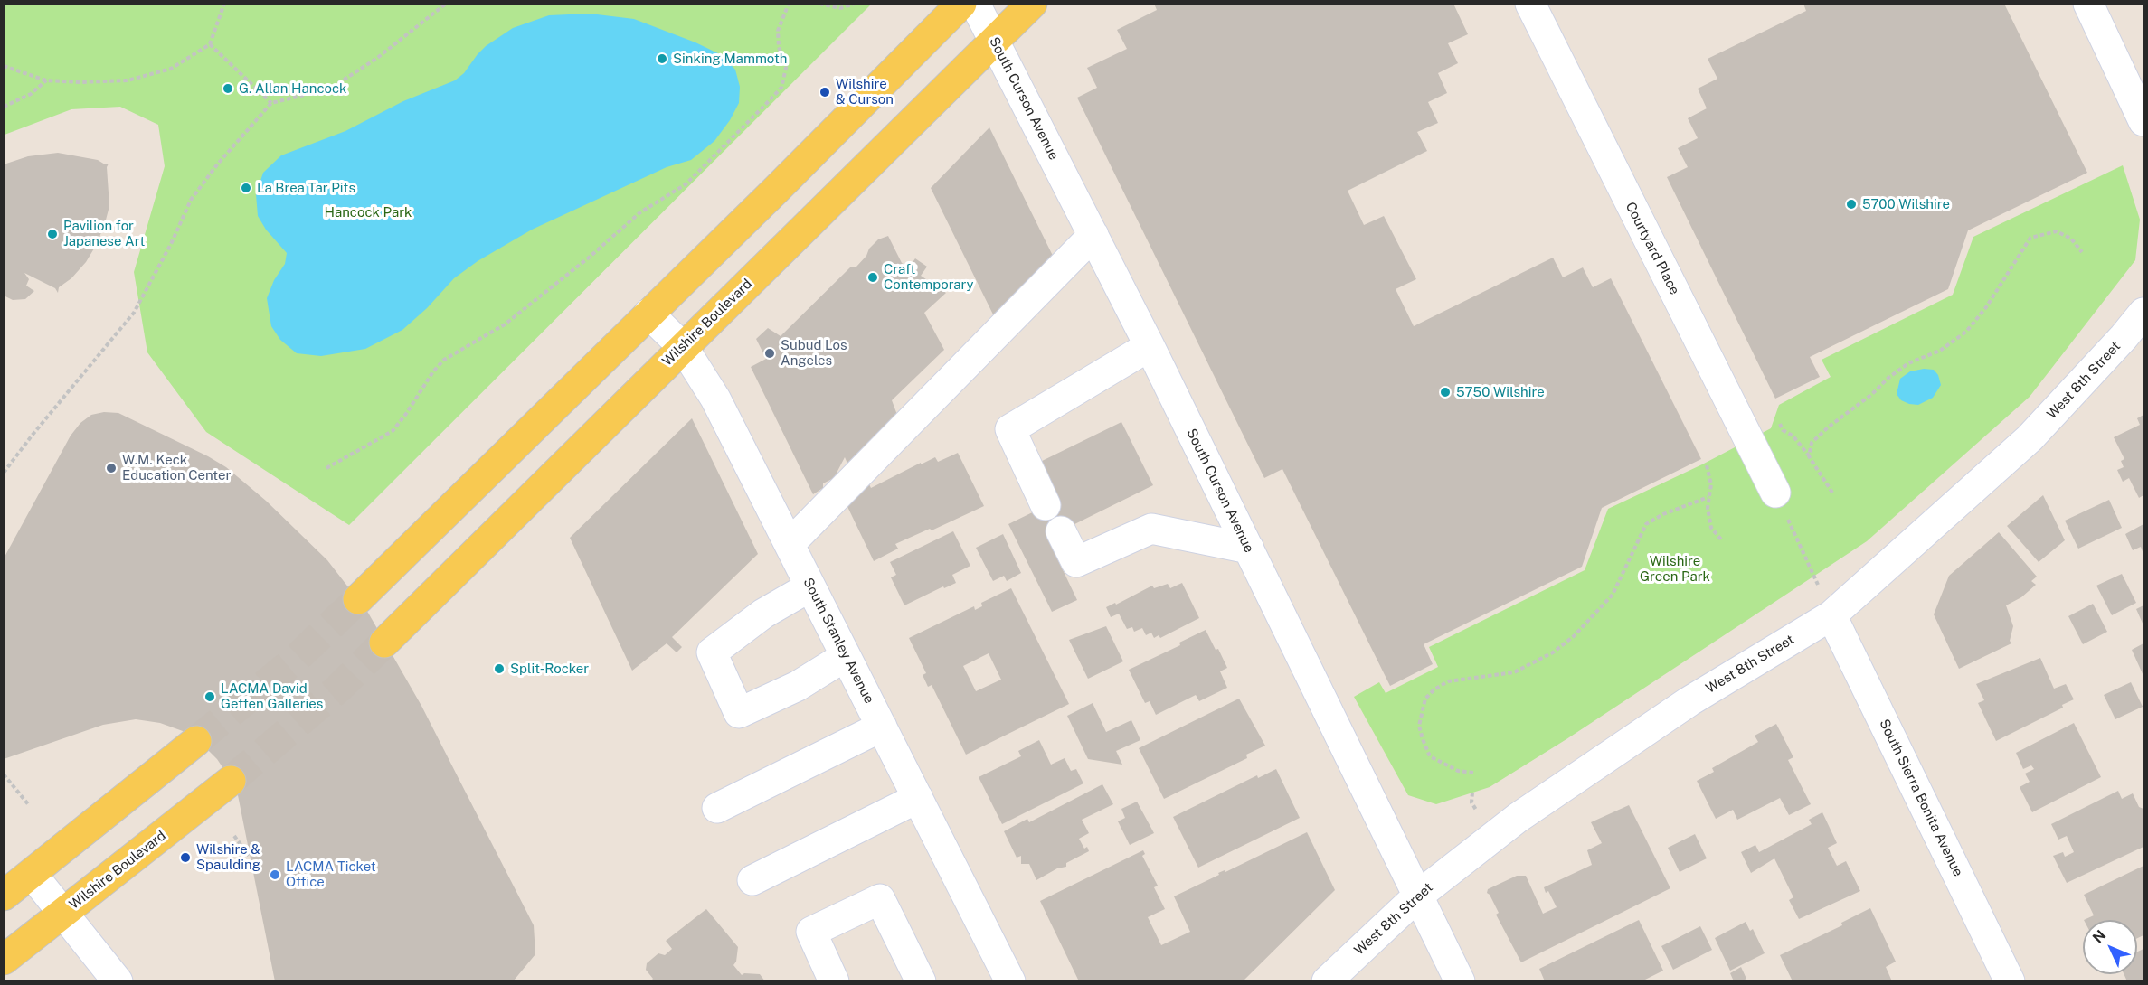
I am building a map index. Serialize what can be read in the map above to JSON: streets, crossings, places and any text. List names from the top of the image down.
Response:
{
  "streets": {
    "main road": ["Wilshire Boulevard"],
    "street": [
      "South Curson Avenue",
      "Courtyard Place",
      "West 8th Street",
      "South Stanley Avenue",
      "South Sierra Bonita Avenue"
    ]
  },
  "crossings": [
    ["South Curson Avenue", "Wilshire Boulevard"],
    ["South Curson Avenue", "West 8th Street"],
    ["Wilshire Boulevard", "South Stanley Avenue"],
    ["West 8th Street", "South Sierra Bonita Avenue"]
  ],
  "parks": ["Hancock Park", "Wilshire Green Park"],
  "places": [
    "Sinking Mammoth",
    "G. Allan Hancock",
    "Wilshire & Curson",
    "La Brea Tar Pits",
    "5700 Wilshire",
    "Pavilion for Japanese Art",
    "Craft Contemporary",
    "Subud Los Angeles",
    "5750 Wilshire",
    "W.M. Keck Education Center",
    "Split-Rocker",
    "LACMA David Geffen Galleries",
    "Wilshire & Spaulding",
    "LACMA Ticket Office"
  ],
  "north": "top left"
}
